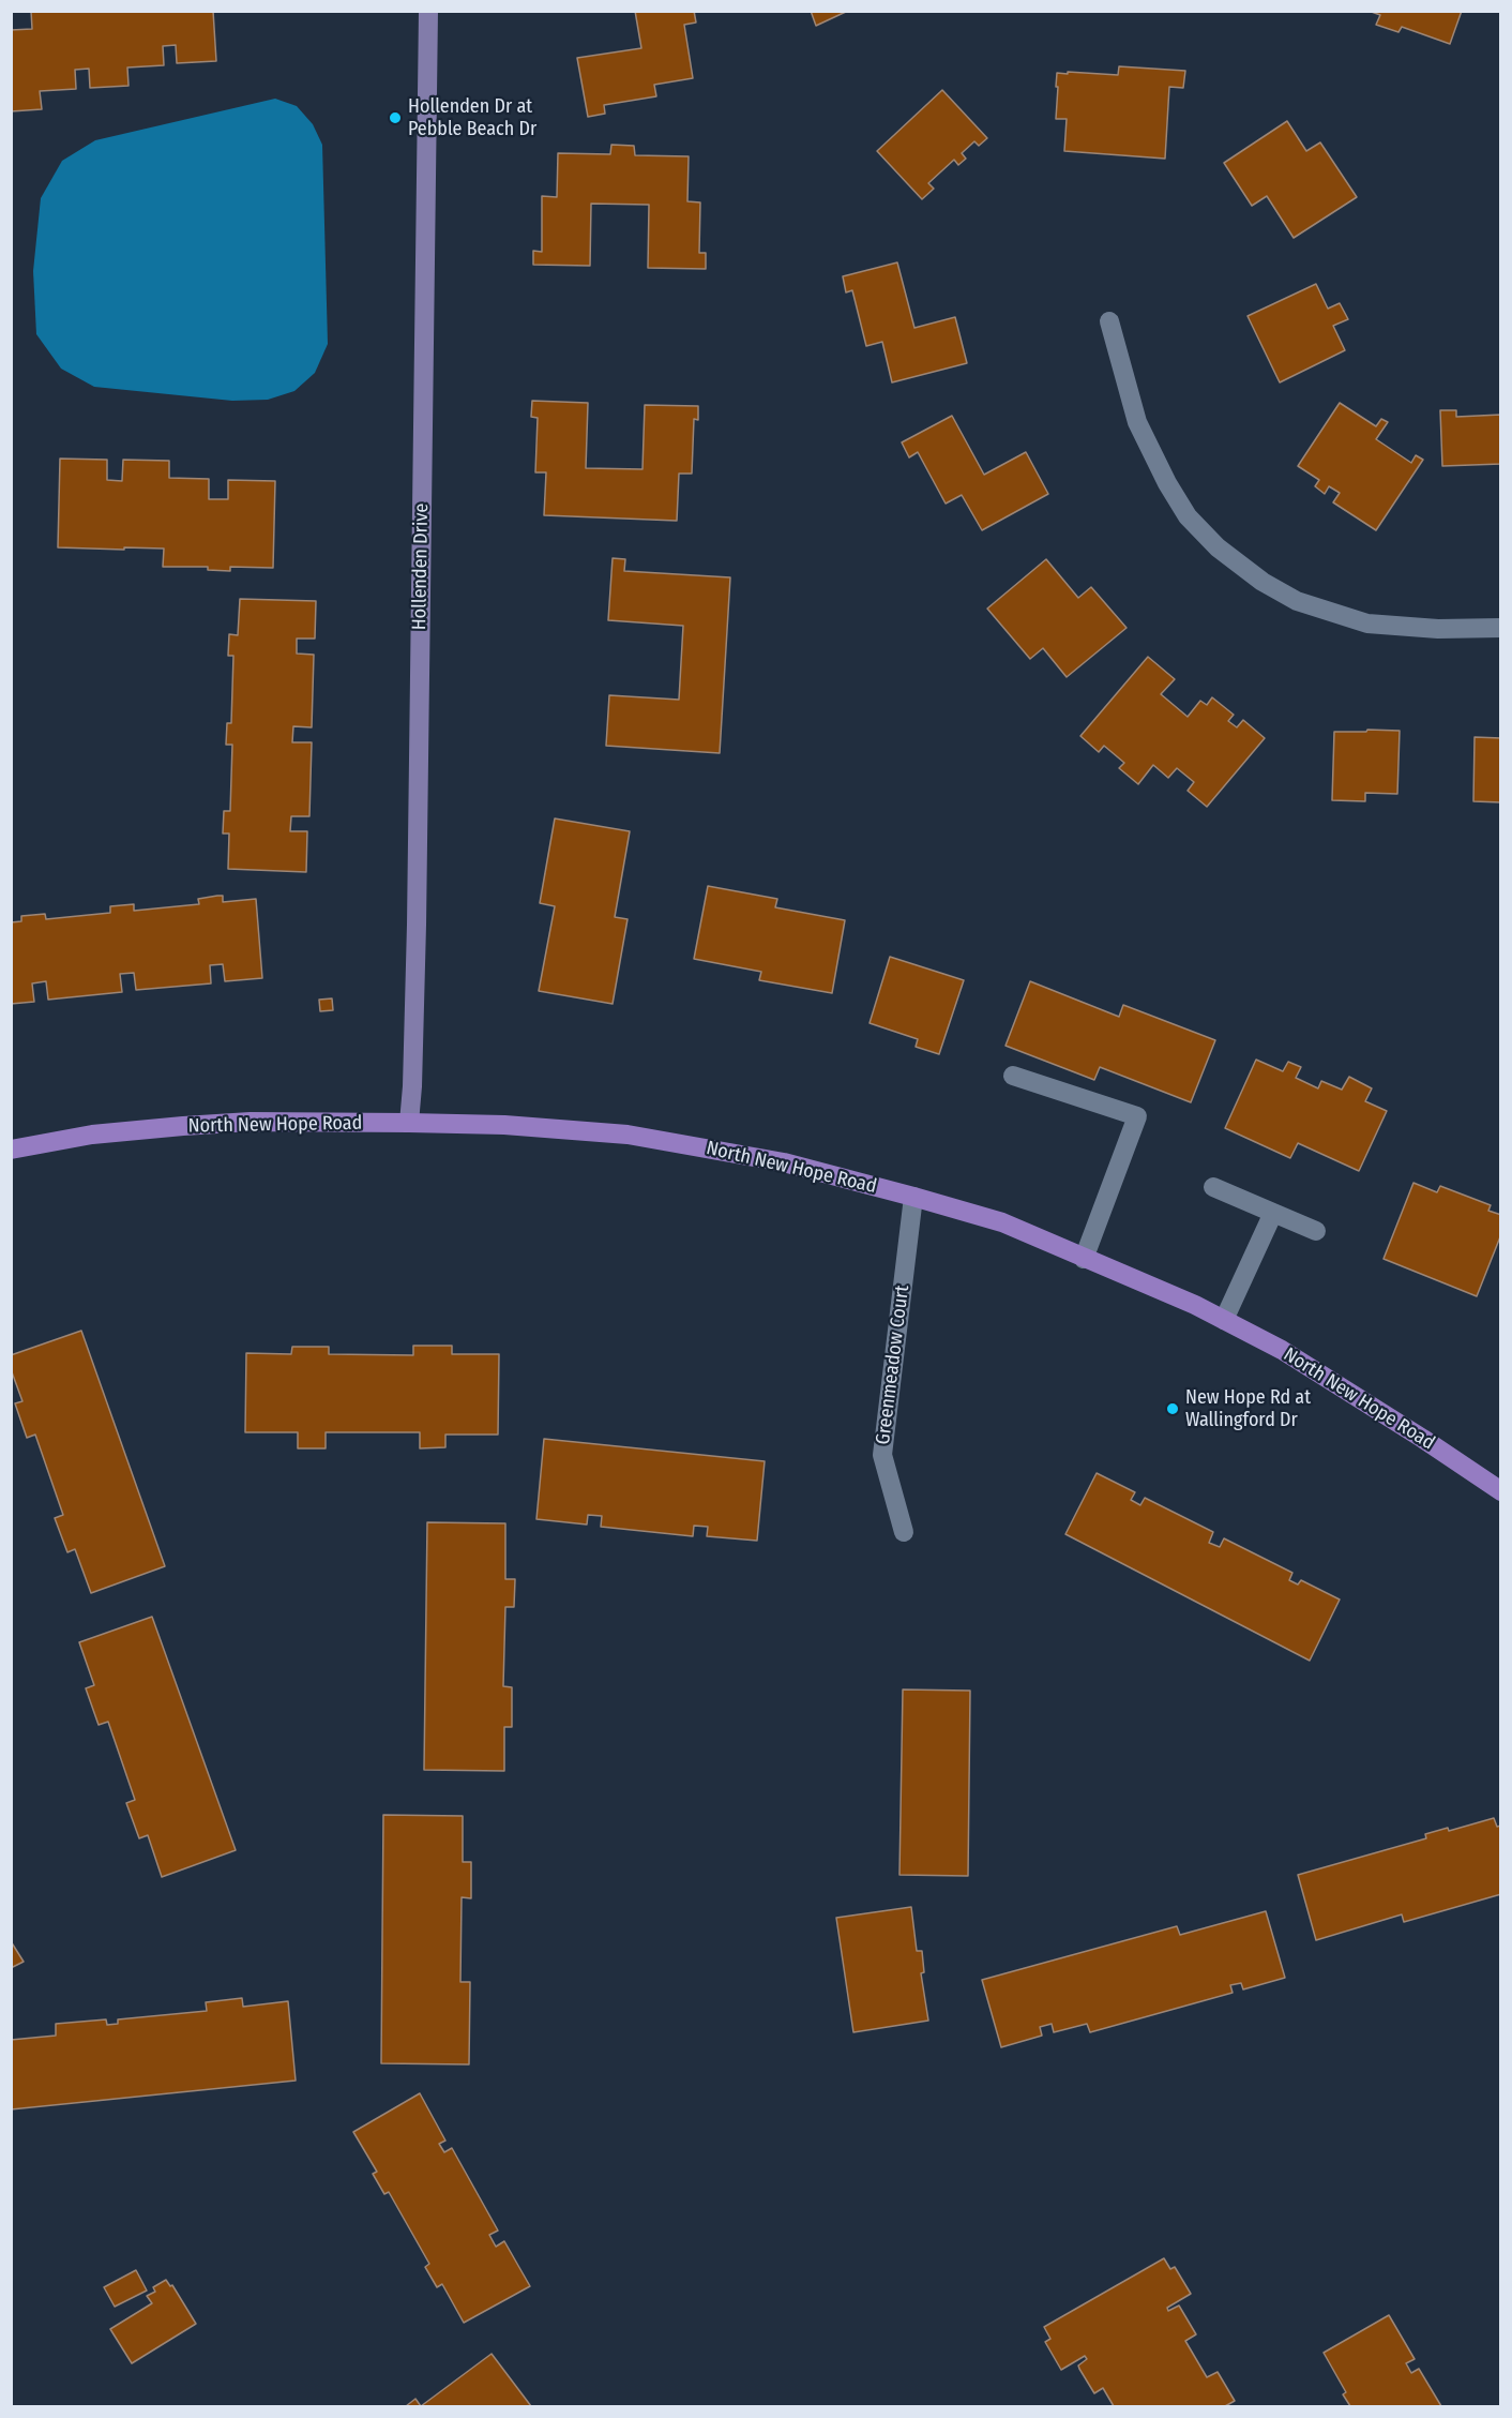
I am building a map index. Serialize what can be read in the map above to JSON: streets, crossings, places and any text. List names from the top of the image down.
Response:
{
  "streets": {
    "main road": ["North New Hope Road"],
    "street": ["Hollenden Drive", "Greenmeadow Court"]
  },
  "crossings": [
    ["Hollenden Drive", "North New Hope Road"],
    ["North New Hope Road", "Greenmeadow Court"]
  ],
  "places": ["Hollenden Dr at Pebble Beach Dr", "New Hope Rd at Wallingford Dr"]
}
